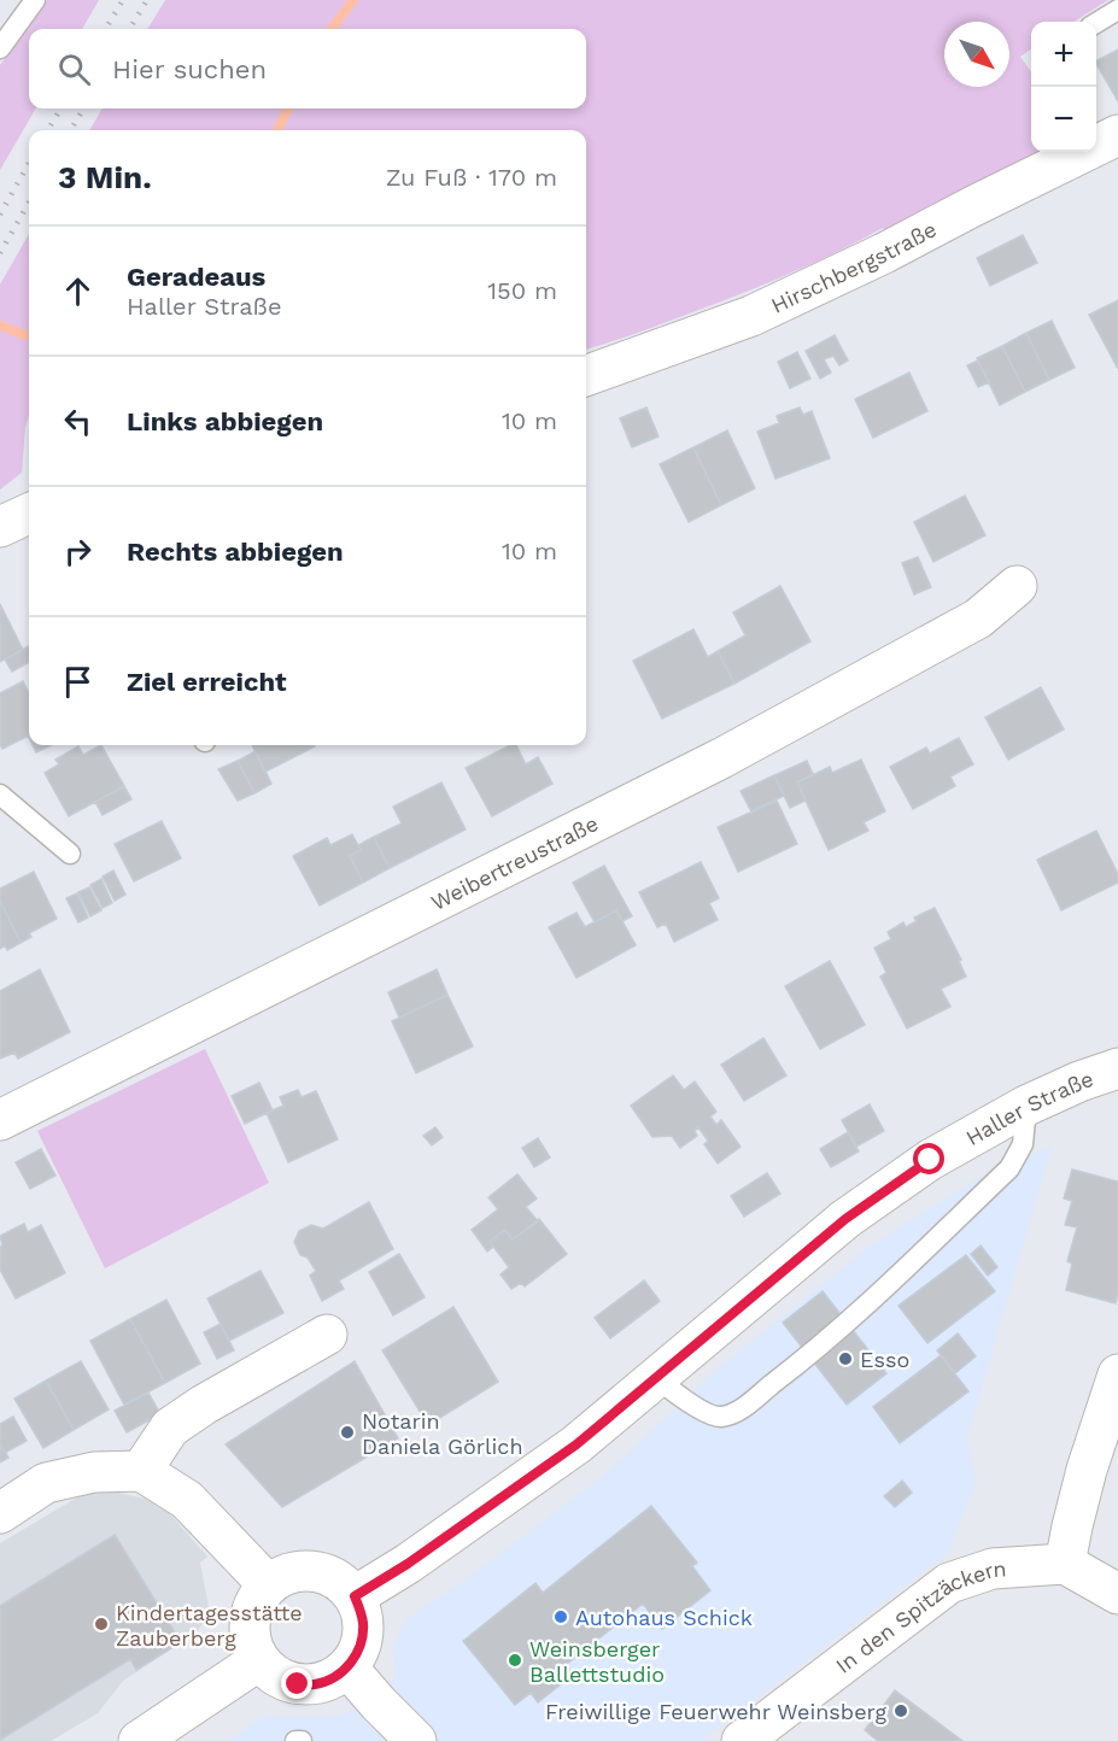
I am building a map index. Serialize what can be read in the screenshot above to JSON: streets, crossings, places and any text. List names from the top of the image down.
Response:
{
  "streets": {
    "street": [
      "Hirschbergstraße",
      "Weibertreustraße",
      "Haller Straße",
      "In den Spitzäckern"
    ]
  },
  "places": [
    "Esso",
    "Notarin Daniela Görlich",
    "Autohaus Schick",
    "Kindertagesstätte Zauberberg",
    "Weinsberger Ballettstudio",
    "Freiwillige Feuerwehr Weinsberg"
  ],
  "north": "bottom right",
  "page": {
    "map_buttons": ["+", "−"],
    "search": "Hier suchen",
    "heading": ["3 Min.", "Zu Fuß · 170 m"],
    "list": [
      ["Geradeaus", "Haller Straße", "150 m"],
      ["Links abbiegen", "10 m"],
      ["Rechts abbiegen", "10 m"],
      "Ziel erreicht"
    ]
  }
}
